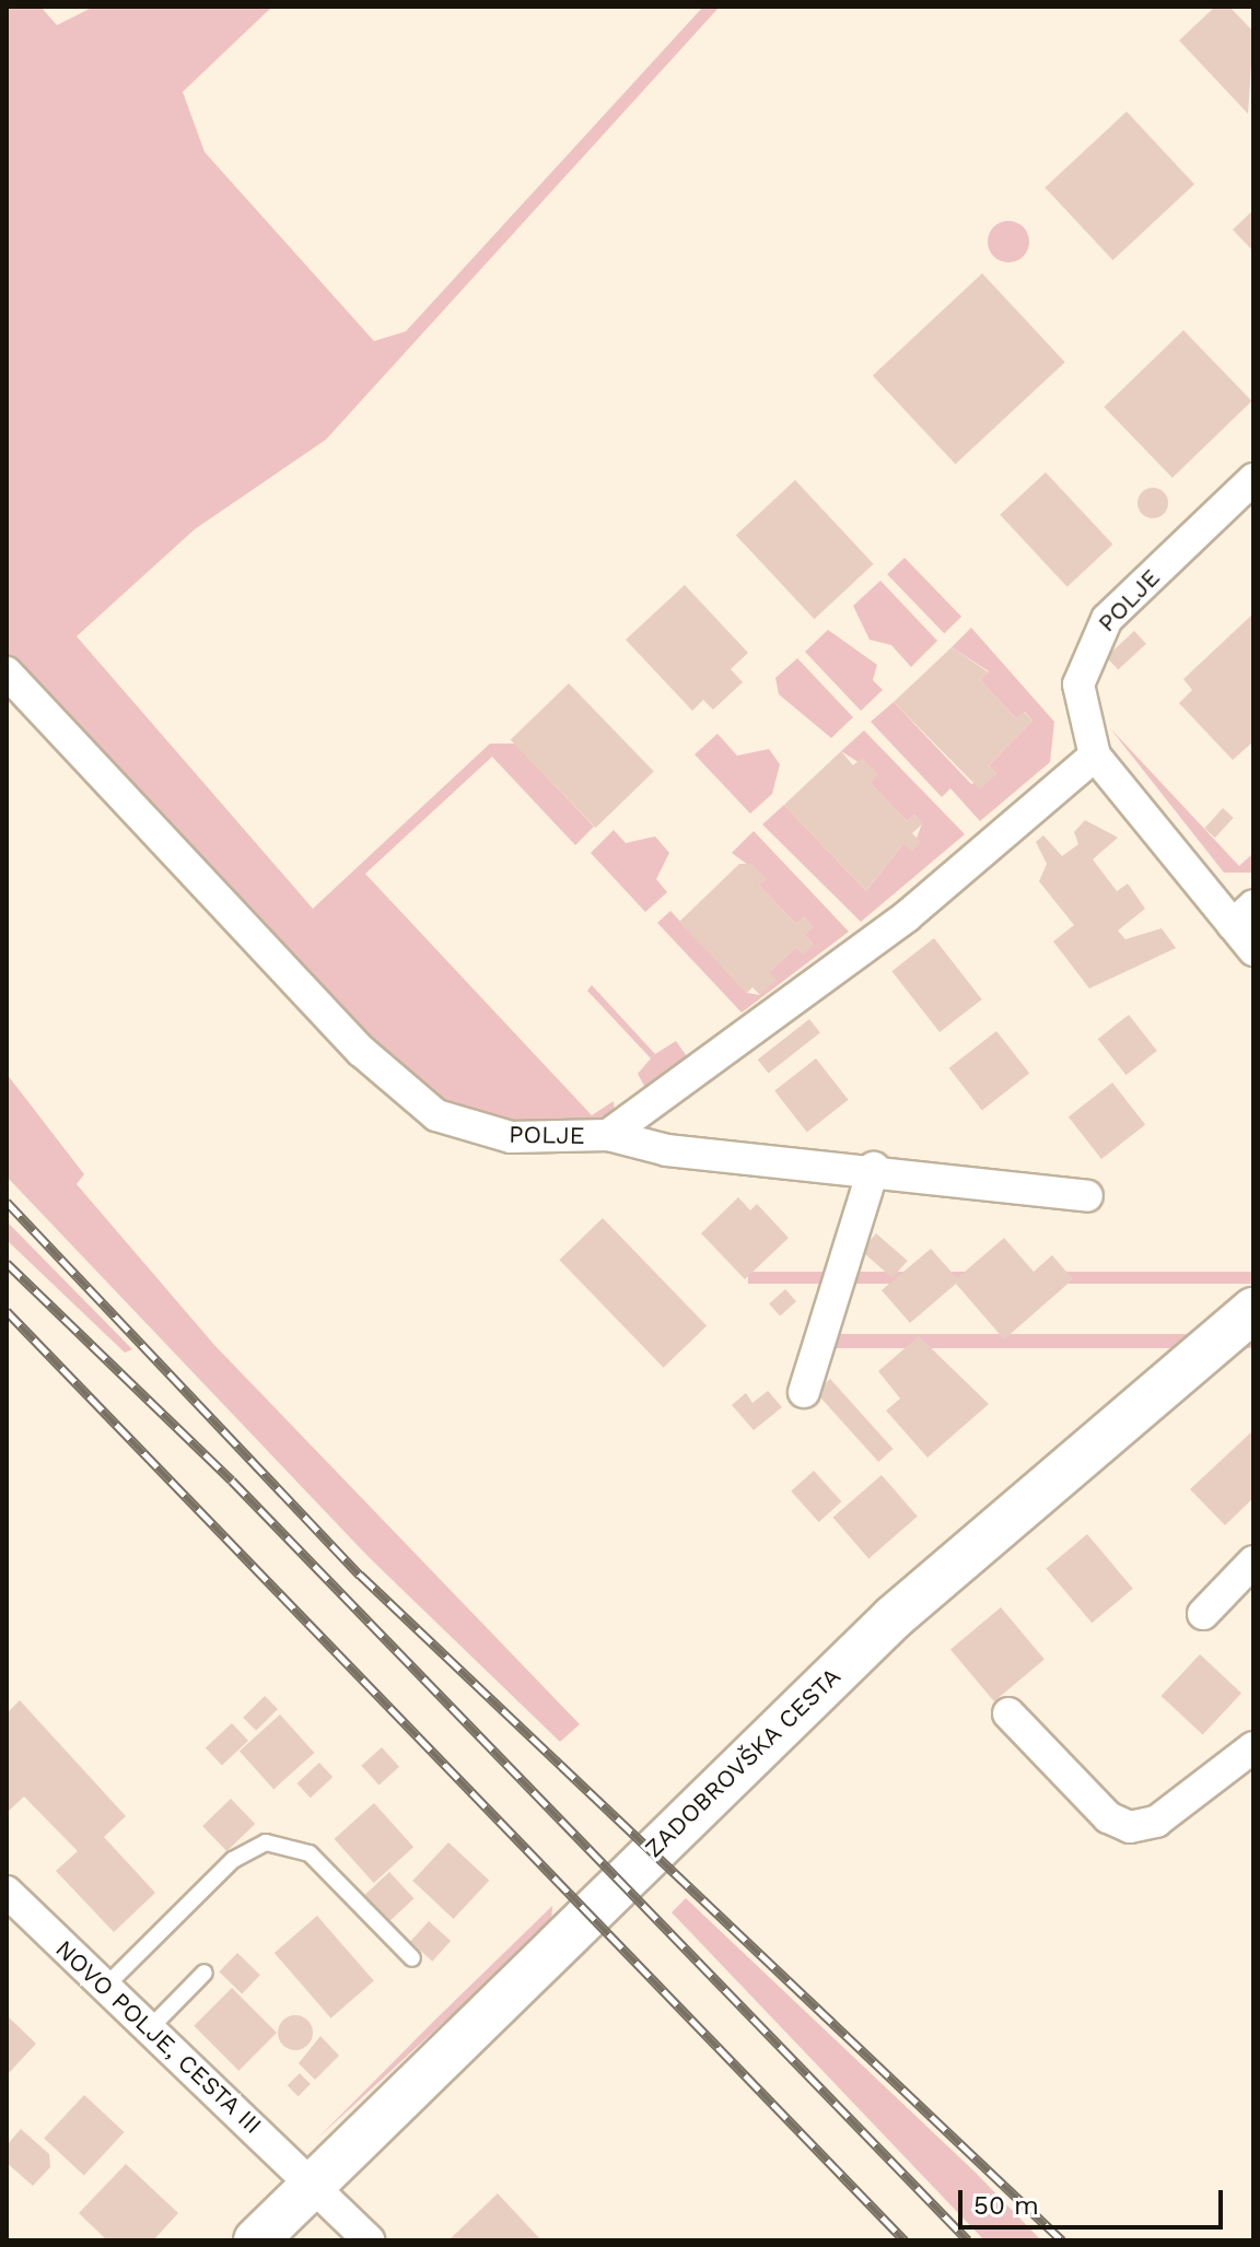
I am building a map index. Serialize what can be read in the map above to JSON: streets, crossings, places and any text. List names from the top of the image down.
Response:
{
  "streets": {
    "main road": ["ZADOBROVŠKA CESTA"],
    "street": ["POLJE", "NOVO POLJE, CESTA III"]
  },
  "crossings": [
    ["ZADOBROVŠKA CESTA", "NOVO POLJE, CESTA III"]
  ],
  "scale_bar": "50 m"
}
